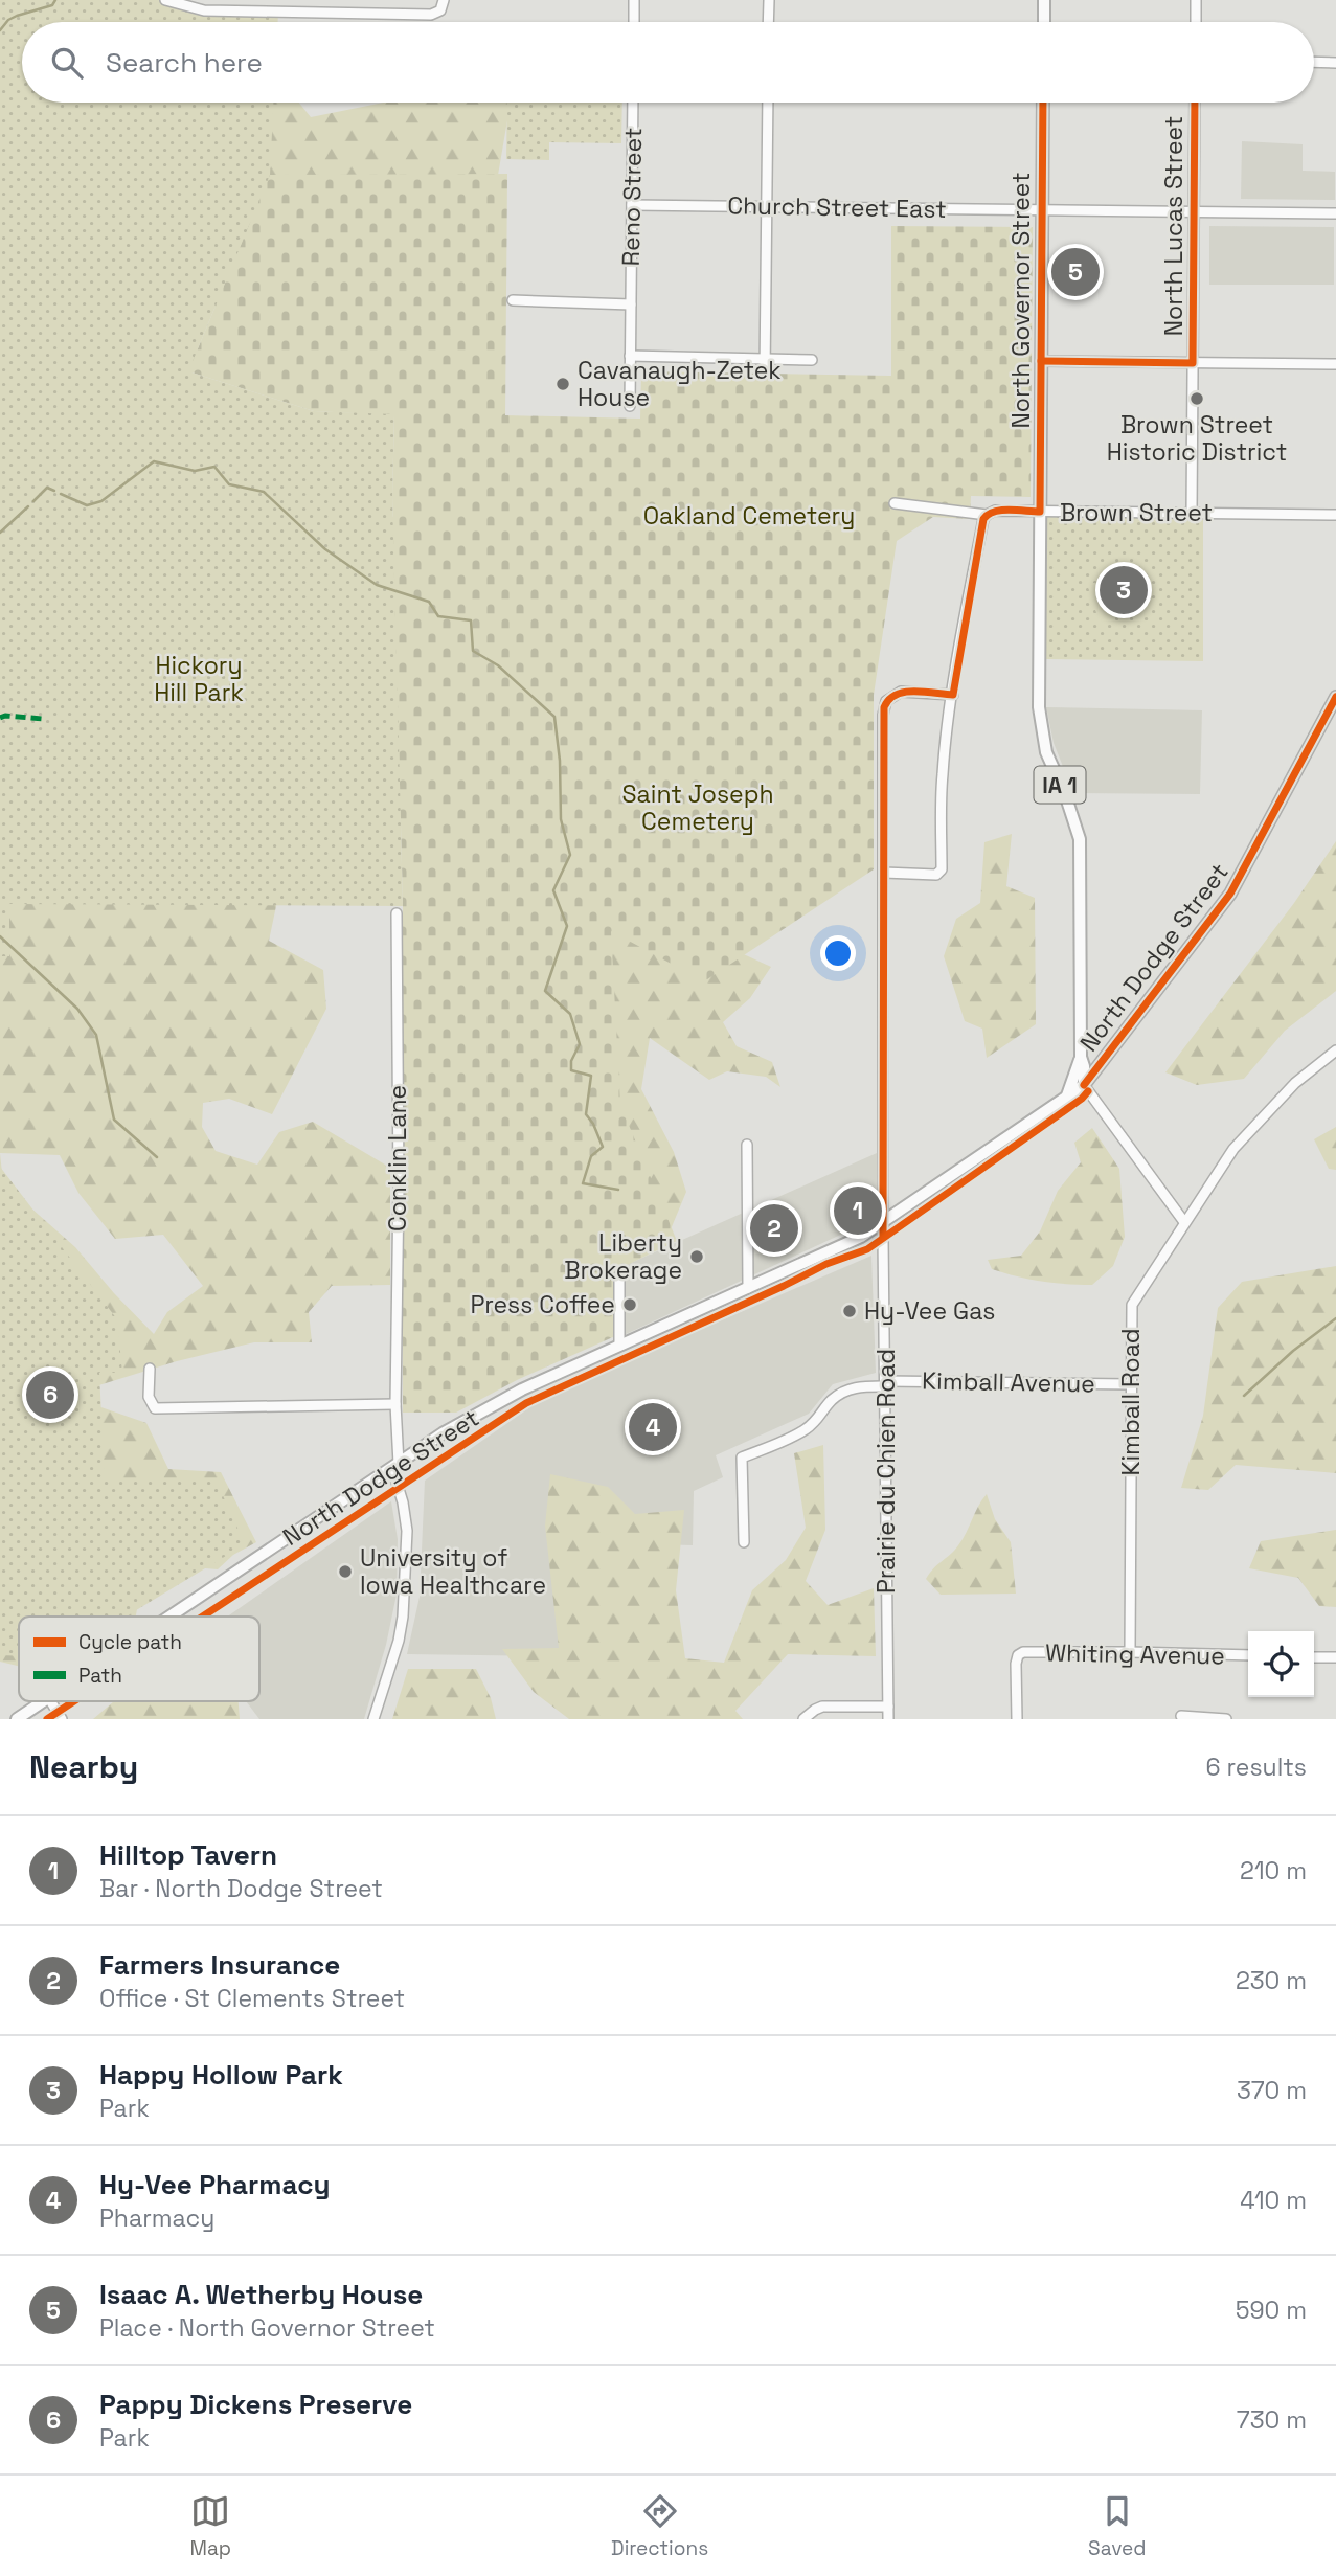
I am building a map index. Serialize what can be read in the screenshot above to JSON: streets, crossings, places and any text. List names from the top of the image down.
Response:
{
  "streets": {
    "main road": ["North Governor Street", "IA 1", "North Dodge Street"],
    "street": [
      "Reno Street",
      "Church Street East",
      "North Lucas Street",
      "Brown Street",
      "Conklin Lane",
      "Kimball Avenue",
      "Kimball Road",
      "Prairie du Chien Road",
      "Whiting Avenue"
    ]
  },
  "crossings": [
    ["Reno Street", "Church Street East"],
    ["Church Street East", "North Lucas Street"],
    ["Church Street East", "North Governor Street"],
    ["North Lucas Street", "Brown Street"],
    ["North Governor Street", "Brown Street"],
    ["North Governor Street", "North Dodge Street"],
    ["North Governor Street", "Kimball Road"],
    ["North Dodge Street", "Conklin Lane"],
    ["North Dodge Street", "Prairie du Chien Road"],
    ["Kimball Avenue", "Kimball Road"],
    ["Kimball Avenue", "Prairie du Chien Road"],
    ["Kimball Road", "Whiting Avenue"]
  ],
  "parks": ["Oakland Cemetery", "Hickory Hill Park", "Saint Joseph Cemetery"],
  "places": [
    "Cavanaugh-Zetek House",
    "Brown Street Historic District",
    "Liberty Brokerage",
    "Press Coffee",
    "Hy-Vee Gas",
    "University of Iowa Healthcare"
  ],
  "legend": ["Cycle path", "Path"],
  "page": {
    "search": "Search here",
    "pins": [
      "5",
      "3",
      "1",
      "2",
      "6",
      "4"
    ],
    "heading": ["Nearby", "6 results"],
    "list": [
      {
        "mark": "1",
        "name": "Hilltop Tavern",
        "note": "Bar · North Dodge Street",
        "value": "210 m"
      },
      {
        "mark": "2",
        "name": "Farmers Insurance",
        "note": "Office · St Clements Street",
        "value": "230 m"
      },
      {
        "mark": "3",
        "name": "Happy Hollow Park",
        "note": "Park",
        "value": "370 m"
      },
      {
        "mark": "4",
        "name": "Hy-Vee Pharmacy",
        "note": "Pharmacy",
        "value": "410 m"
      },
      {
        "mark": "5",
        "name": "Isaac A. Wetherby House",
        "note": "Place · North Governor Street",
        "value": "590 m"
      },
      {
        "mark": "6",
        "name": "Pappy Dickens Preserve",
        "note": "Park",
        "value": "730 m"
      }
    ],
    "nav": ["Map", "Directions", "Saved"]
  }
}
